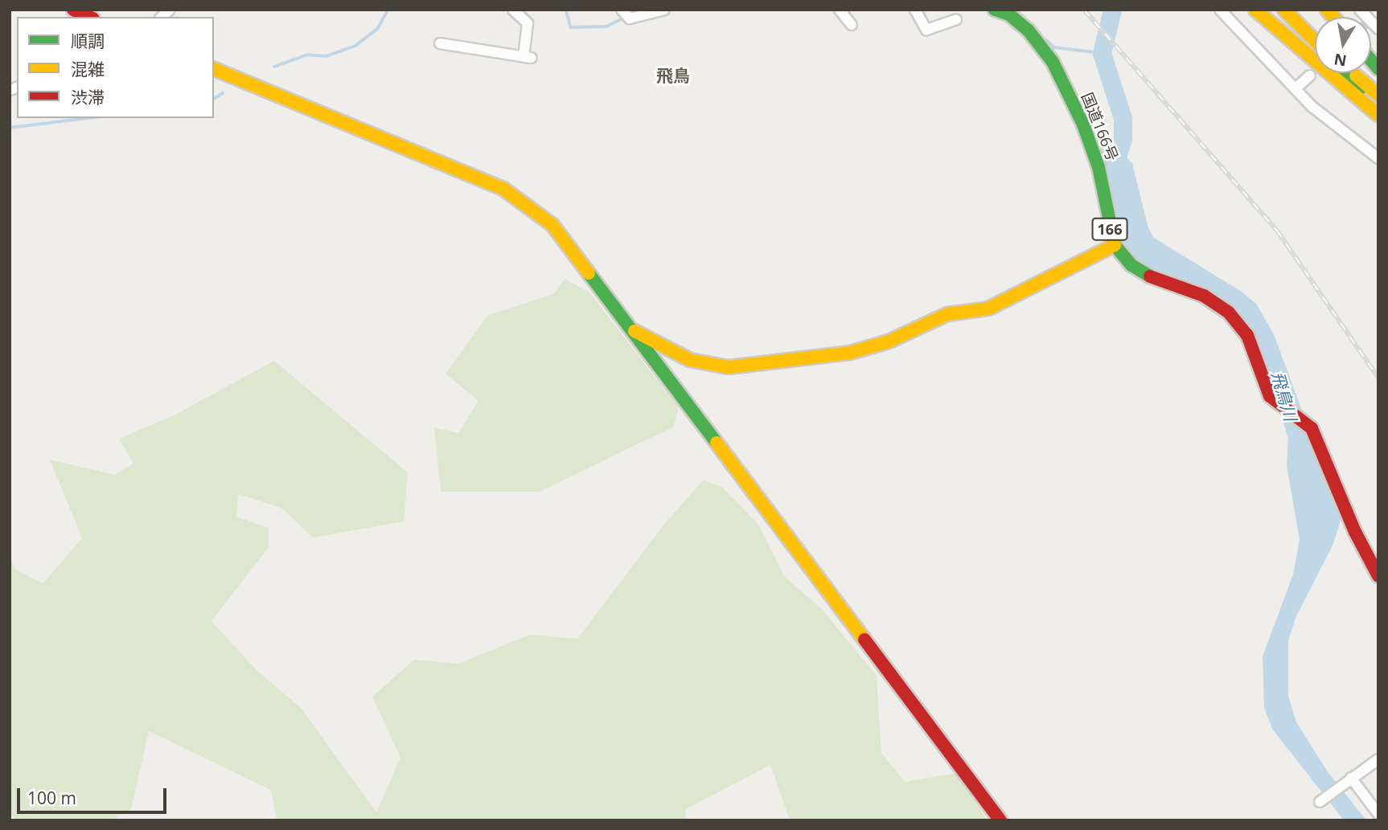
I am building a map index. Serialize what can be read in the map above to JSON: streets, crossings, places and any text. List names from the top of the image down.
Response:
{
  "streets": {
    "main road": ["国道166号", "166"]
  },
  "districts": ["飛鳥"],
  "water": ["飛鳥川"],
  "legend": ["順調", "混雑", "渋滞"],
  "scale_bar": "100 m",
  "north": "bottom"
}
